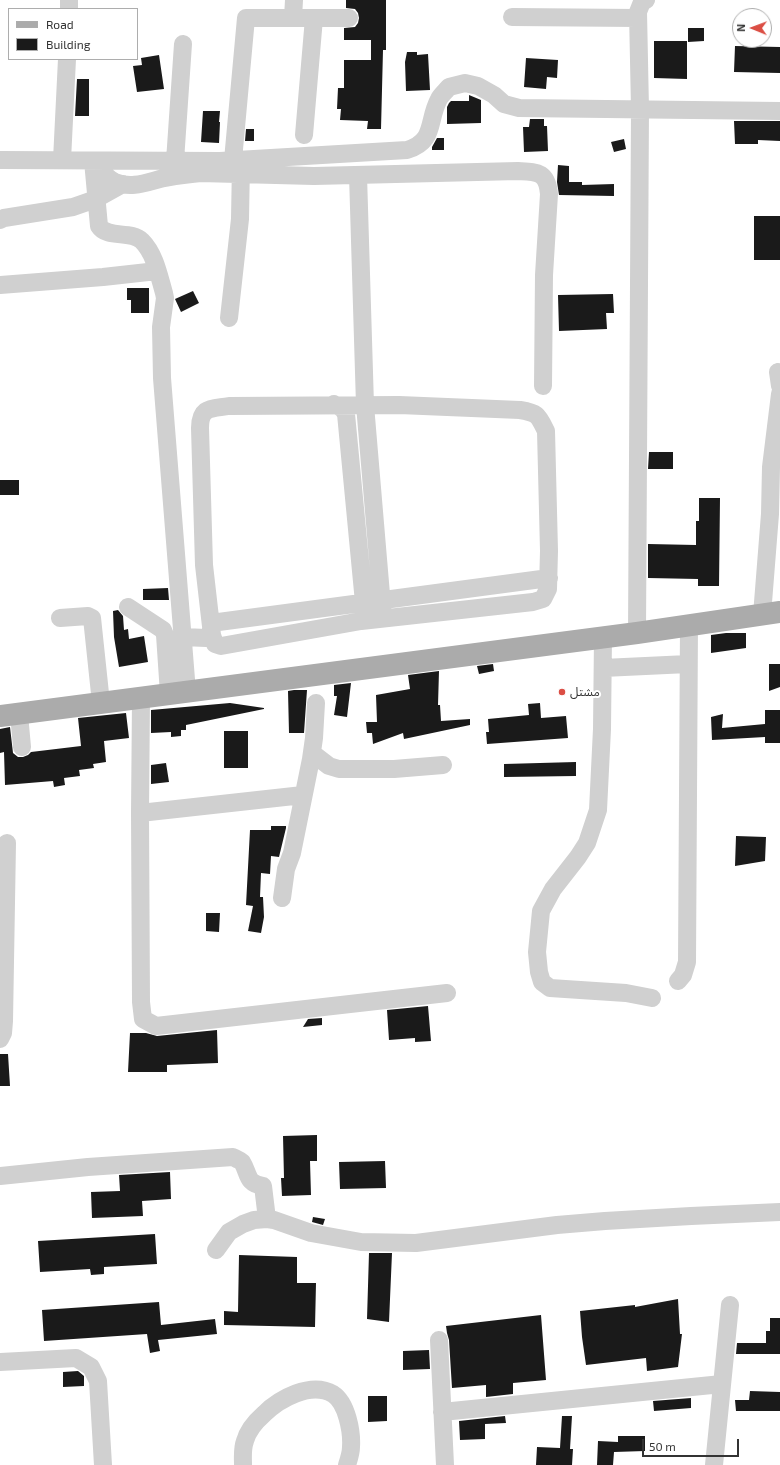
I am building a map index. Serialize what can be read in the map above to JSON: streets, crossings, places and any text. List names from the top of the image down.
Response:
{
  "places": ["مشتل"],
  "legend": ["Road", "Building"],
  "scale_bar": "50 m",
  "north": "left"
}
